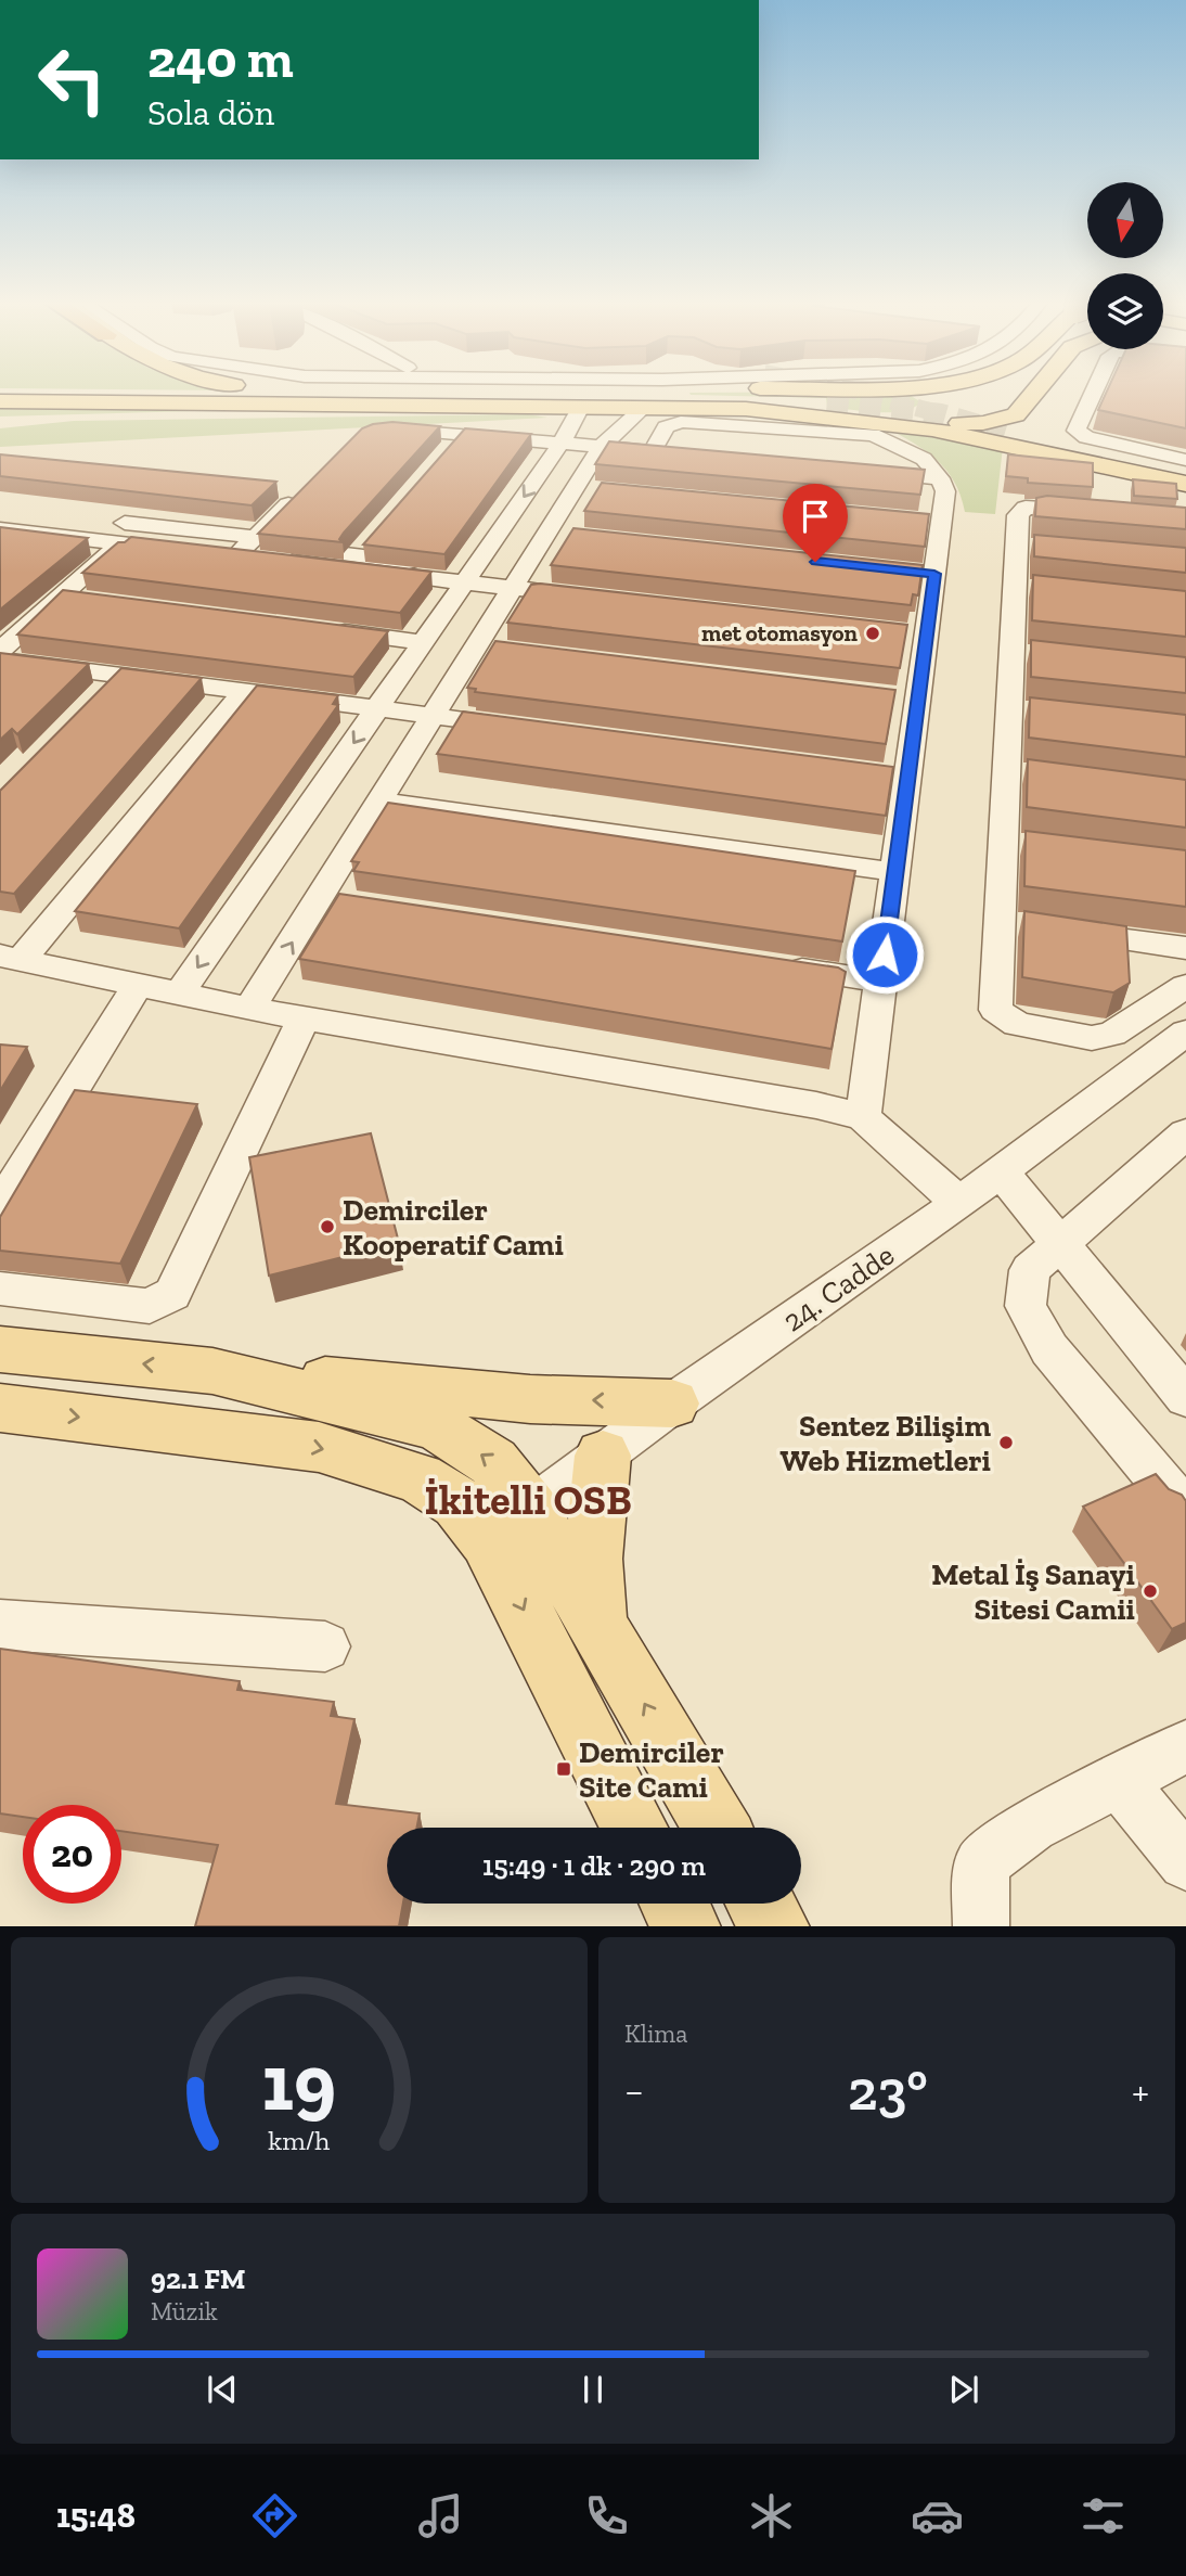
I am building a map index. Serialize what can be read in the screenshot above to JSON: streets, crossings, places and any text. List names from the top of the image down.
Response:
{
  "streets": {
    "street": ["24. Cadde"]
  },
  "districts": ["İkitelli OSB"],
  "places": {
    "other": [
      "met otomasyon",
      "Demirciler Kooperatif Cami",
      "Sentez Bilişim Web Hizmetleri",
      "Metal İş Sanayi Sitesi Camii"
    ],
    "transit": ["Demirciler Site Cami"]
  },
  "north": "bottom",
  "page": {
    "turn": ["240 m", "Sola dön"],
    "limit": "20",
    "trip": "15:49 · 1 dk · 290 m",
    "tile": "Klima",
    "heat": ["−", "23°", "+"],
    "song": ["92.1 FM", "Müzik"],
    "tabs": "15:48",
    "gauge": ["19", "km/h"]
  }
}
